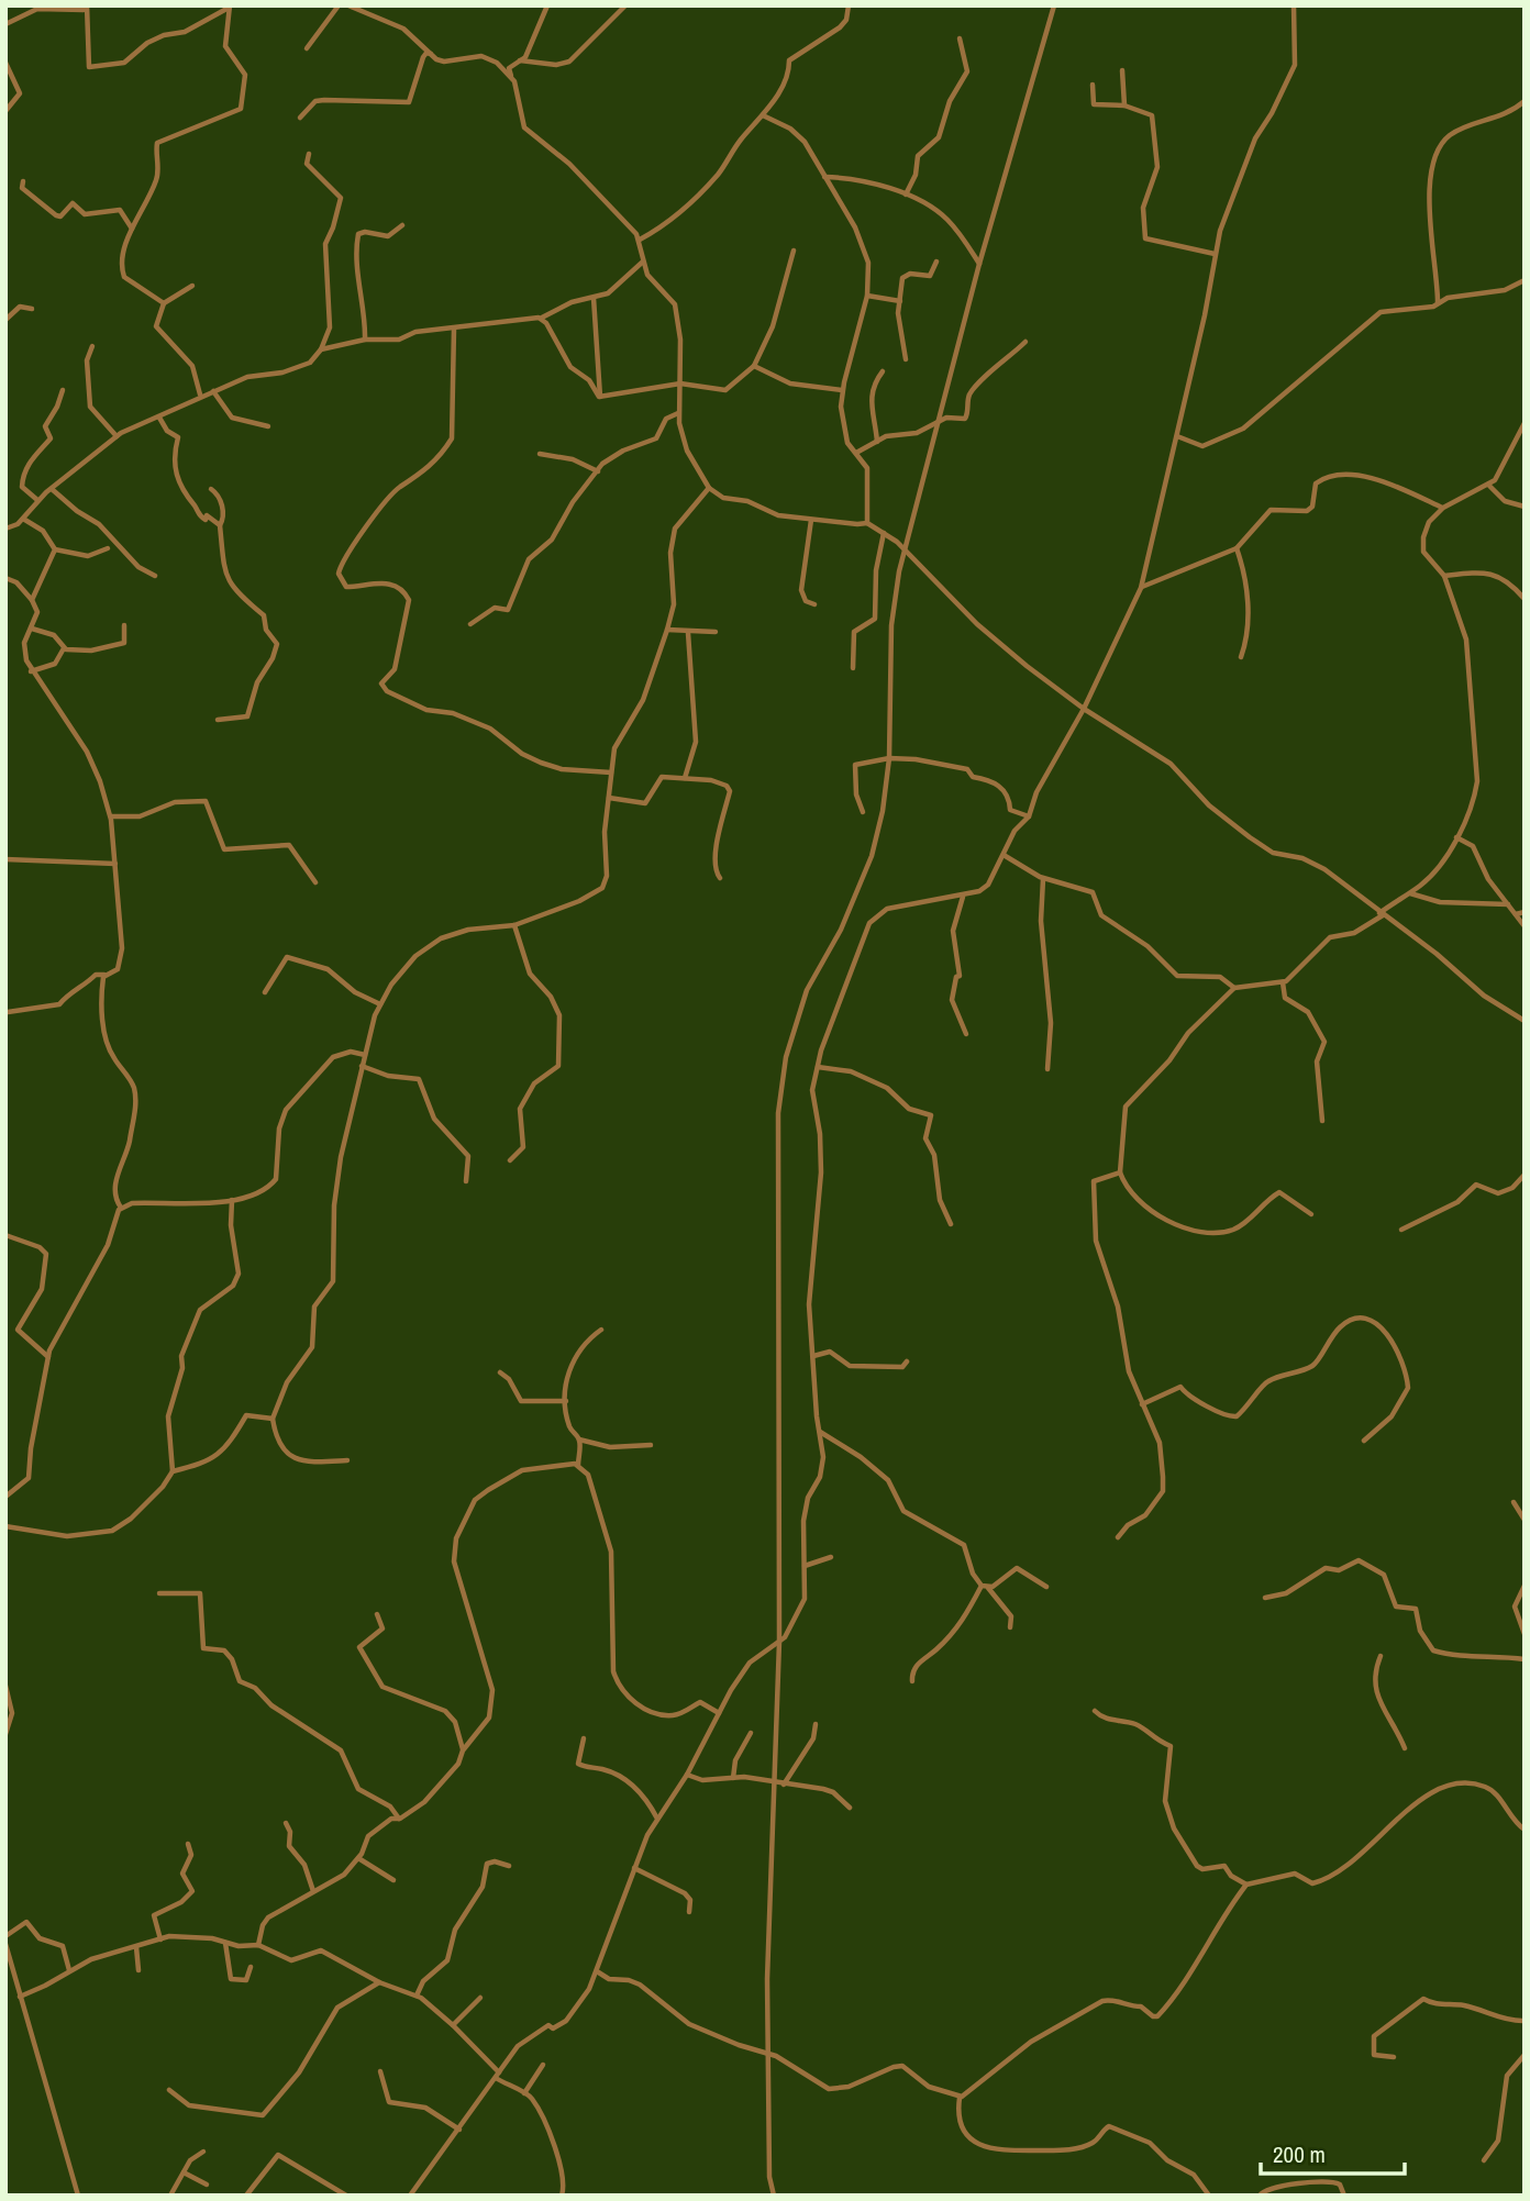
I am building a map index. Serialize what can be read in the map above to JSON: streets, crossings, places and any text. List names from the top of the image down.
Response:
{
  "scale_bar": "200 m"
}
